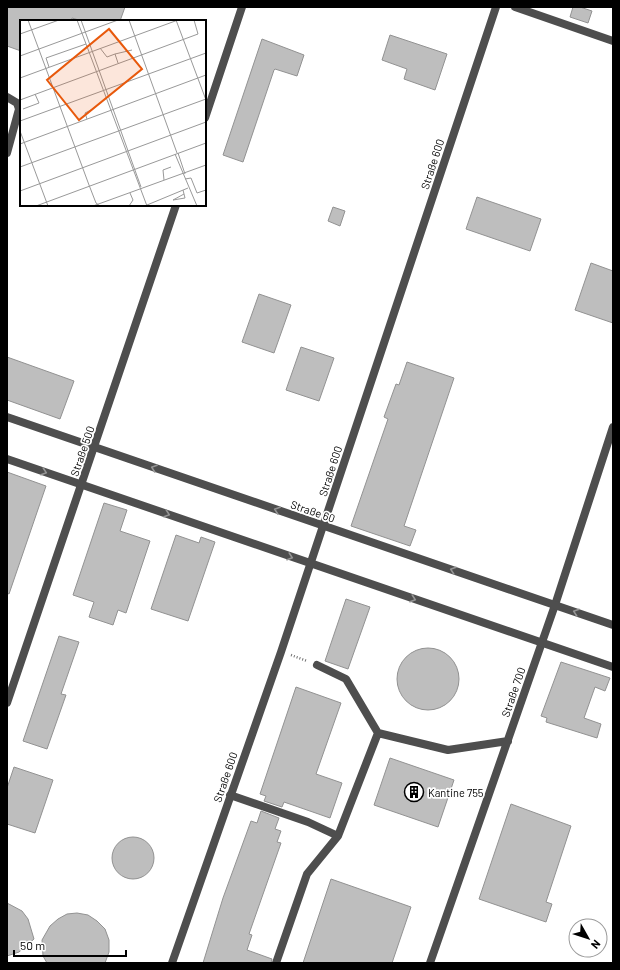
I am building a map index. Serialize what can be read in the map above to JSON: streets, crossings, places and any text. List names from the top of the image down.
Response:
{
  "streets": {
    "street": [
      "Straße 600",
      "Straße 500",
      "Straße 60",
      "Straße 700"
    ]
  },
  "crossings": [
    ["Straße 600", "Straße 60"],
    ["Straße 500", "Straße 60"],
    ["Straße 60", "Straße 700"]
  ],
  "places": {
    "building": ["Kantine 755"]
  },
  "scale_bar": "50 m",
  "north": "bottom right"
}
